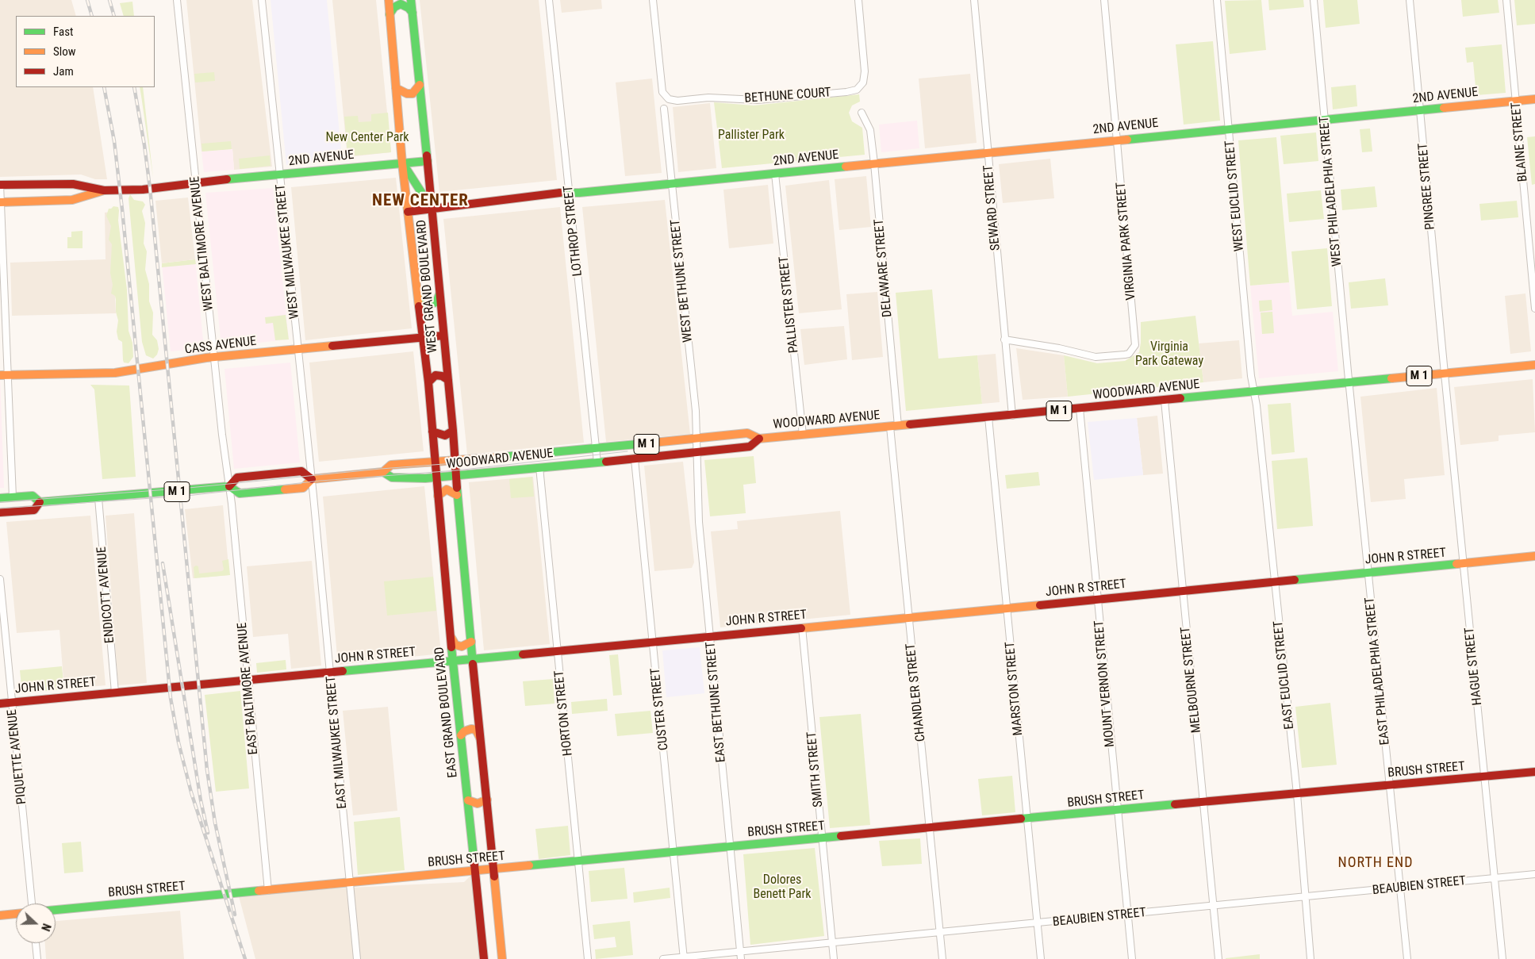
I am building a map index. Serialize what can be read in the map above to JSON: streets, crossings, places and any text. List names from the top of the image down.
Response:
{
  "streets": {
    "street": [
      "BETHUNE COURT",
      "2ND AVENUE",
      "BLAINE STREET",
      "PINGREE STREET",
      "WEST PHILADELPHIA STREET",
      "WEST EUCLID STREET",
      "SEWARD STREET",
      "LOTHROP STREET",
      "VIRGINIA PARK STREET",
      "WEST BALTIMORE AVENUE",
      "WEST MILWAUKEE STREET",
      "DELAWARE STREET",
      "WEST BETHUNE STREET",
      "WEST GRAND BOULEVARD",
      "PALLISTER STREET",
      "CASS AVENUE",
      "M 1",
      "WOODWARD AVENUE",
      "JOHN R STREET",
      "ENDICOTT AVENUE",
      "HAGUE STREET",
      "EAST PHILADELPHIA STREET",
      "EAST EUCLID STREET",
      "MELBOURNE STREET",
      "MOUNT VERNON STREET",
      "EAST BALTIMORE AVENUE",
      "MARSTON STREET",
      "CHANDLER STREET",
      "EAST BETHUNE STREET",
      "CUSTER STREET",
      "EAST GRAND BOULEVARD",
      "HORTON STREET",
      "EAST MILWAUKEE STREET",
      "PIQUETTE AVENUE",
      "SMITH STREET",
      "BRUSH STREET",
      "BEAUBIEN STREET"
    ]
  },
  "crossings": [
    ["2ND AVENUE", "BLAINE STREET"],
    ["2ND AVENUE", "PINGREE STREET"],
    ["2ND AVENUE", "WEST PHILADELPHIA STREET"],
    ["2ND AVENUE", "WEST EUCLID STREET"],
    ["2ND AVENUE", "SEWARD STREET"],
    ["2ND AVENUE", "LOTHROP STREET"],
    ["2ND AVENUE", "VIRGINIA PARK STREET"],
    ["2ND AVENUE", "WEST BALTIMORE AVENUE"],
    ["2ND AVENUE", "WEST MILWAUKEE STREET"],
    ["2ND AVENUE", "DELAWARE STREET"],
    ["2ND AVENUE", "WEST BETHUNE STREET"],
    ["2ND AVENUE", "WEST GRAND BOULEVARD"],
    ["2ND AVENUE", "PALLISTER STREET"],
    ["PINGREE STREET", "WOODWARD AVENUE"],
    ["PINGREE STREET", "HAGUE STREET"],
    ["WEST PHILADELPHIA STREET", "WOODWARD AVENUE"],
    ["WEST PHILADELPHIA STREET", "EAST PHILADELPHIA STREET"],
    ["WEST EUCLID STREET", "WOODWARD AVENUE"],
    ["WEST EUCLID STREET", "EAST EUCLID STREET"],
    ["SEWARD STREET", "VIRGINIA PARK STREET"],
    ["SEWARD STREET", "WOODWARD AVENUE"],
    ["LOTHROP STREET", "WOODWARD AVENUE"],
    ["WEST BALTIMORE AVENUE", "CASS AVENUE"],
    ["WEST BALTIMORE AVENUE", "WOODWARD AVENUE"],
    ["WEST BALTIMORE AVENUE", "EAST BALTIMORE AVENUE"],
    ["WEST MILWAUKEE STREET", "CASS AVENUE"],
    ["WEST MILWAUKEE STREET", "WOODWARD AVENUE"],
    ["WEST MILWAUKEE STREET", "EAST MILWAUKEE STREET"],
    ["DELAWARE STREET", "WOODWARD AVENUE"],
    ["DELAWARE STREET", "CHANDLER STREET"],
    ["WEST BETHUNE STREET", "WOODWARD AVENUE"],
    ["WEST BETHUNE STREET", "EAST BETHUNE STREET"],
    ["WEST GRAND BOULEVARD", "CASS AVENUE"],
    ["WEST GRAND BOULEVARD", "WOODWARD AVENUE"],
    ["WEST GRAND BOULEVARD", "EAST GRAND BOULEVARD"],
    ["PALLISTER STREET", "WOODWARD AVENUE"],
    ["WOODWARD AVENUE", "ENDICOTT AVENUE"],
    ["WOODWARD AVENUE", "HAGUE STREET"],
    ["WOODWARD AVENUE", "EAST PHILADELPHIA STREET"],
    ["WOODWARD AVENUE", "EAST EUCLID STREET"],
    ["WOODWARD AVENUE", "MELBOURNE STREET"],
    ["WOODWARD AVENUE", "MOUNT VERNON STREET"],
    ["WOODWARD AVENUE", "EAST BALTIMORE AVENUE"],
    ["WOODWARD AVENUE", "MARSTON STREET"],
    ["WOODWARD AVENUE", "CHANDLER STREET"],
    ["WOODWARD AVENUE", "EAST BETHUNE STREET"],
    ["WOODWARD AVENUE", "CUSTER STREET"],
    ["WOODWARD AVENUE", "EAST GRAND BOULEVARD"],
    ["WOODWARD AVENUE", "HORTON STREET"],
    ["WOODWARD AVENUE", "EAST MILWAUKEE STREET"],
    ["JOHN R STREET", "ENDICOTT AVENUE"],
    ["JOHN R STREET", "HAGUE STREET"],
    ["JOHN R STREET", "EAST PHILADELPHIA STREET"],
    ["JOHN R STREET", "EAST EUCLID STREET"],
    ["JOHN R STREET", "MELBOURNE STREET"],
    ["JOHN R STREET", "MOUNT VERNON STREET"],
    ["JOHN R STREET", "EAST BALTIMORE AVENUE"],
    ["JOHN R STREET", "MARSTON STREET"],
    ["JOHN R STREET", "CHANDLER STREET"],
    ["JOHN R STREET", "EAST BETHUNE STREET"],
    ["JOHN R STREET", "CUSTER STREET"],
    ["JOHN R STREET", "EAST GRAND BOULEVARD"],
    ["JOHN R STREET", "HORTON STREET"],
    ["JOHN R STREET", "EAST MILWAUKEE STREET"],
    ["JOHN R STREET", "PIQUETTE AVENUE"],
    ["JOHN R STREET", "SMITH STREET"],
    ["HAGUE STREET", "BRUSH STREET"],
    ["HAGUE STREET", "BEAUBIEN STREET"],
    ["EAST PHILADELPHIA STREET", "BRUSH STREET"],
    ["EAST PHILADELPHIA STREET", "BEAUBIEN STREET"],
    ["EAST EUCLID STREET", "BRUSH STREET"],
    ["EAST EUCLID STREET", "BEAUBIEN STREET"],
    ["MELBOURNE STREET", "BRUSH STREET"],
    ["MELBOURNE STREET", "BEAUBIEN STREET"],
    ["MOUNT VERNON STREET", "BRUSH STREET"],
    ["MOUNT VERNON STREET", "BEAUBIEN STREET"],
    ["EAST BALTIMORE AVENUE", "BRUSH STREET"],
    ["MARSTON STREET", "BRUSH STREET"],
    ["MARSTON STREET", "BEAUBIEN STREET"],
    ["CHANDLER STREET", "BRUSH STREET"],
    ["CHANDLER STREET", "BEAUBIEN STREET"],
    ["EAST BETHUNE STREET", "BRUSH STREET"],
    ["EAST BETHUNE STREET", "BEAUBIEN STREET"],
    ["CUSTER STREET", "BRUSH STREET"],
    ["CUSTER STREET", "BEAUBIEN STREET"],
    ["EAST GRAND BOULEVARD", "BRUSH STREET"],
    ["HORTON STREET", "BRUSH STREET"],
    ["EAST MILWAUKEE STREET", "BRUSH STREET"],
    ["SMITH STREET", "BRUSH STREET"],
    ["SMITH STREET", "BEAUBIEN STREET"]
  ],
  "districts": ["NEW CENTER", "NORTH END"],
  "parks": [
    "Pallister Park",
    "New Center Park",
    "Virginia Park Gateway",
    "Dolores Benett Park"
  ],
  "legend": ["Fast", "Slow", "Jam"],
  "north": "right"
}
